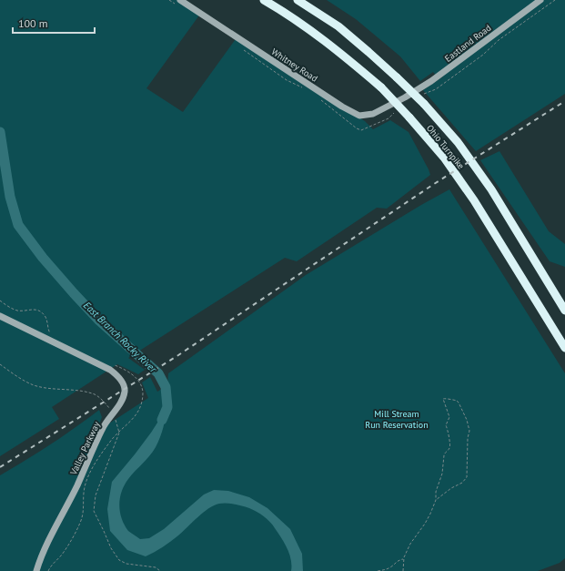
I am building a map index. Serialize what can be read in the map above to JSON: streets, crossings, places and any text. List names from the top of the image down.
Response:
{
  "streets": {
    "highway": ["Ohio Turnpike"],
    "street": ["Eastland Road", "Whitney Road", "Valley Parkway"]
  },
  "crossings": [
    ["Eastland Road", "Whitney Road"]
  ],
  "water": ["East Branch Rocky River"],
  "parks": ["Mill Stream Run Reservation"],
  "scale_bar": "100 m"
}
